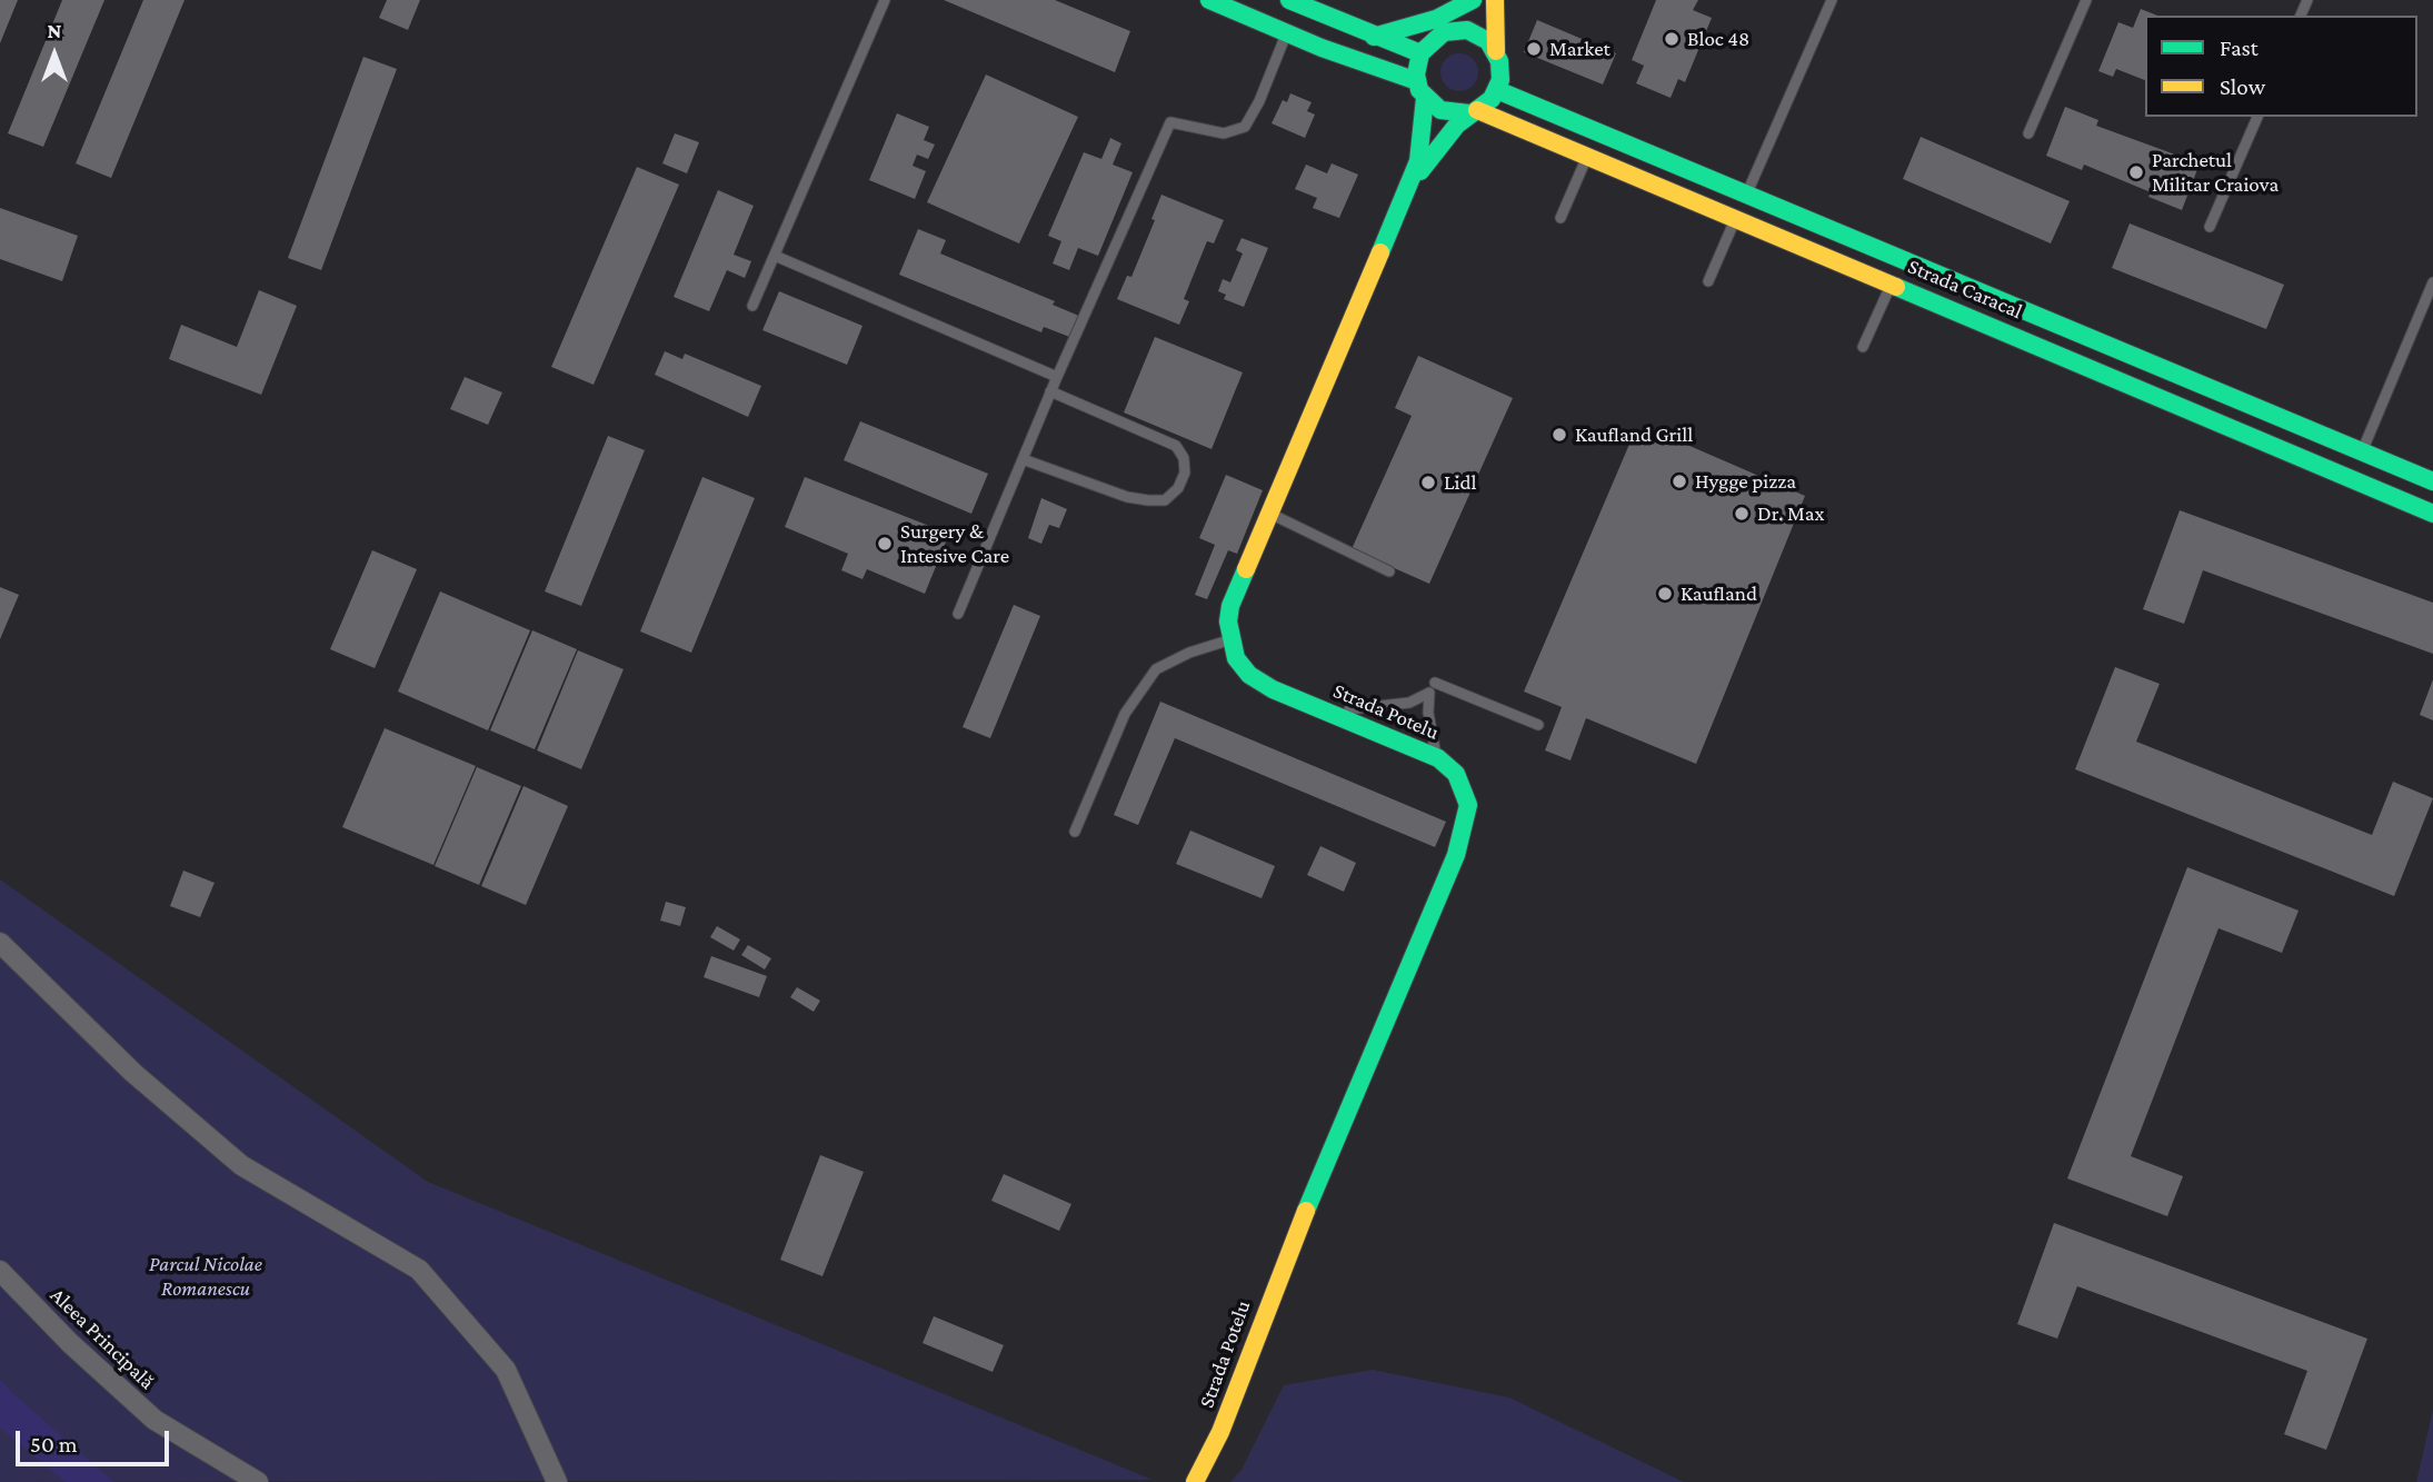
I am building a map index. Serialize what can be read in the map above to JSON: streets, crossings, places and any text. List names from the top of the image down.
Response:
{
  "streets": {
    "main road": ["Strada Caracal", "Strada Potelu"],
    "street": ["Aleea Principală"]
  },
  "parks": ["Parcul Nicolae Romanescu"],
  "places": [
    "Bloc 48",
    "Market",
    "Parchetul Militar Craiova",
    "Kaufland Grill",
    "Hygge pizza",
    "Lidl",
    "Dr. Max",
    "Surgery & Intesive Care",
    "Kaufland"
  ],
  "legend": ["Fast", "Slow"],
  "scale_bar": "50 m",
  "north": "top"
}
